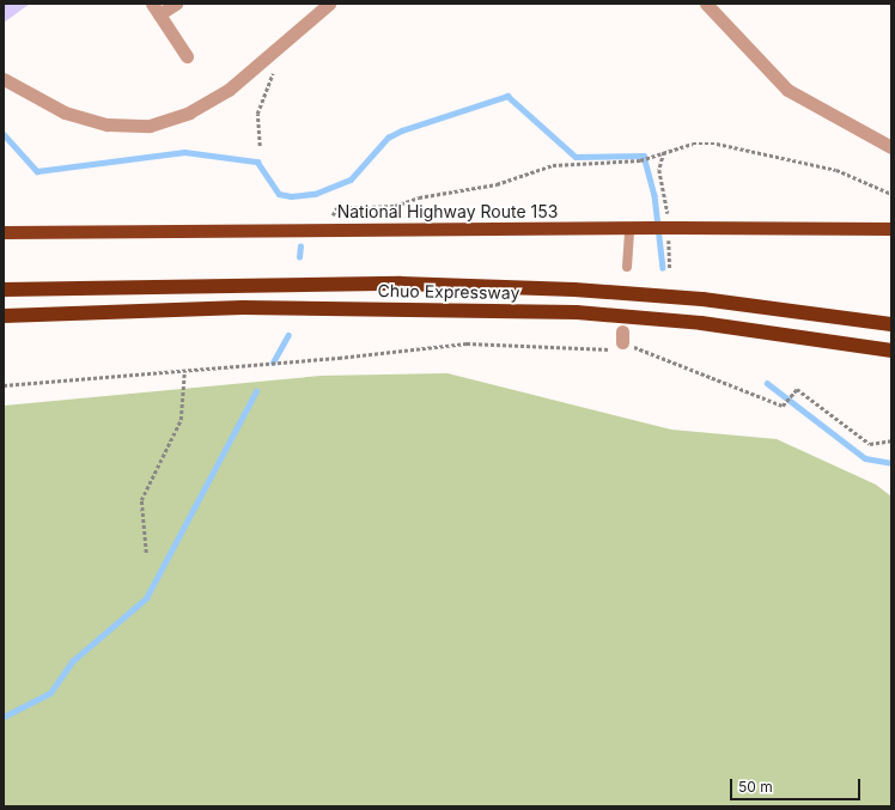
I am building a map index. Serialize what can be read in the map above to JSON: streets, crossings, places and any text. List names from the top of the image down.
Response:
{
  "streets": {
    "highway": ["National Highway Route 153", "Chuo Expressway"]
  },
  "scale_bar": "50 m"
}
